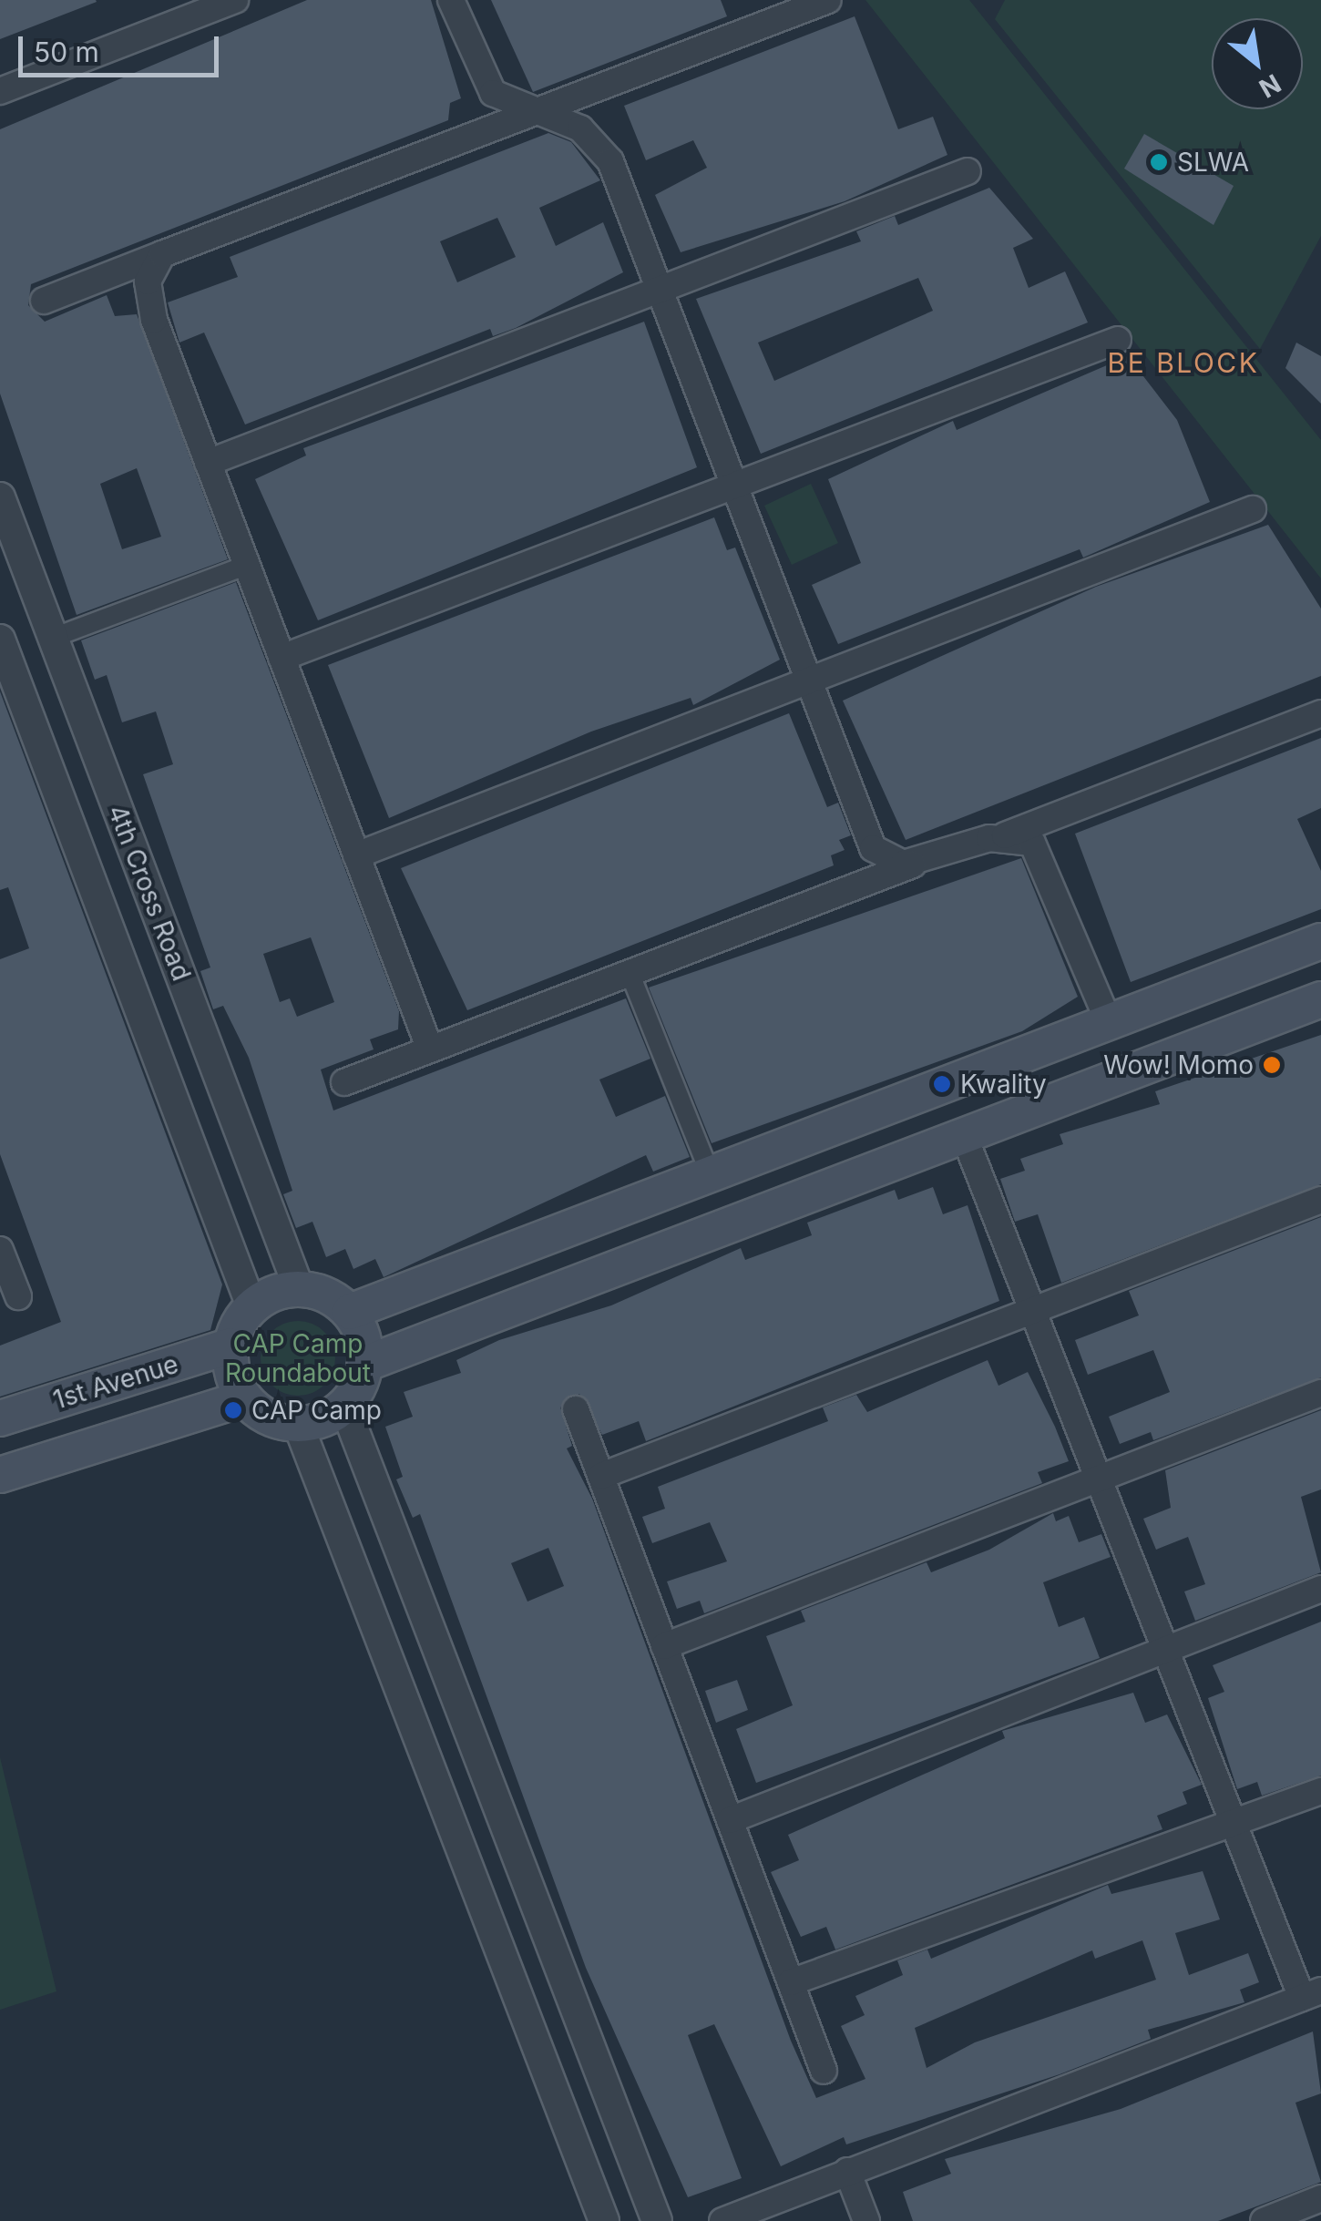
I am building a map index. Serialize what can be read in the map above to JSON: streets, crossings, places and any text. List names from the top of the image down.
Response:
{
  "streets": {
    "main road": ["1st Avenue"],
    "street": ["4th Cross Road"]
  },
  "crossings": [
    ["4th Cross Road", "1st Avenue"]
  ],
  "districts": ["BE BLOCK"],
  "parks": ["CAP Camp Roundabout"],
  "places": [
    "SLWA",
    "Wow! Momo",
    "Kwality",
    "CAP Camp"
  ],
  "scale_bar": "50 m",
  "north": "bottom right"
}
